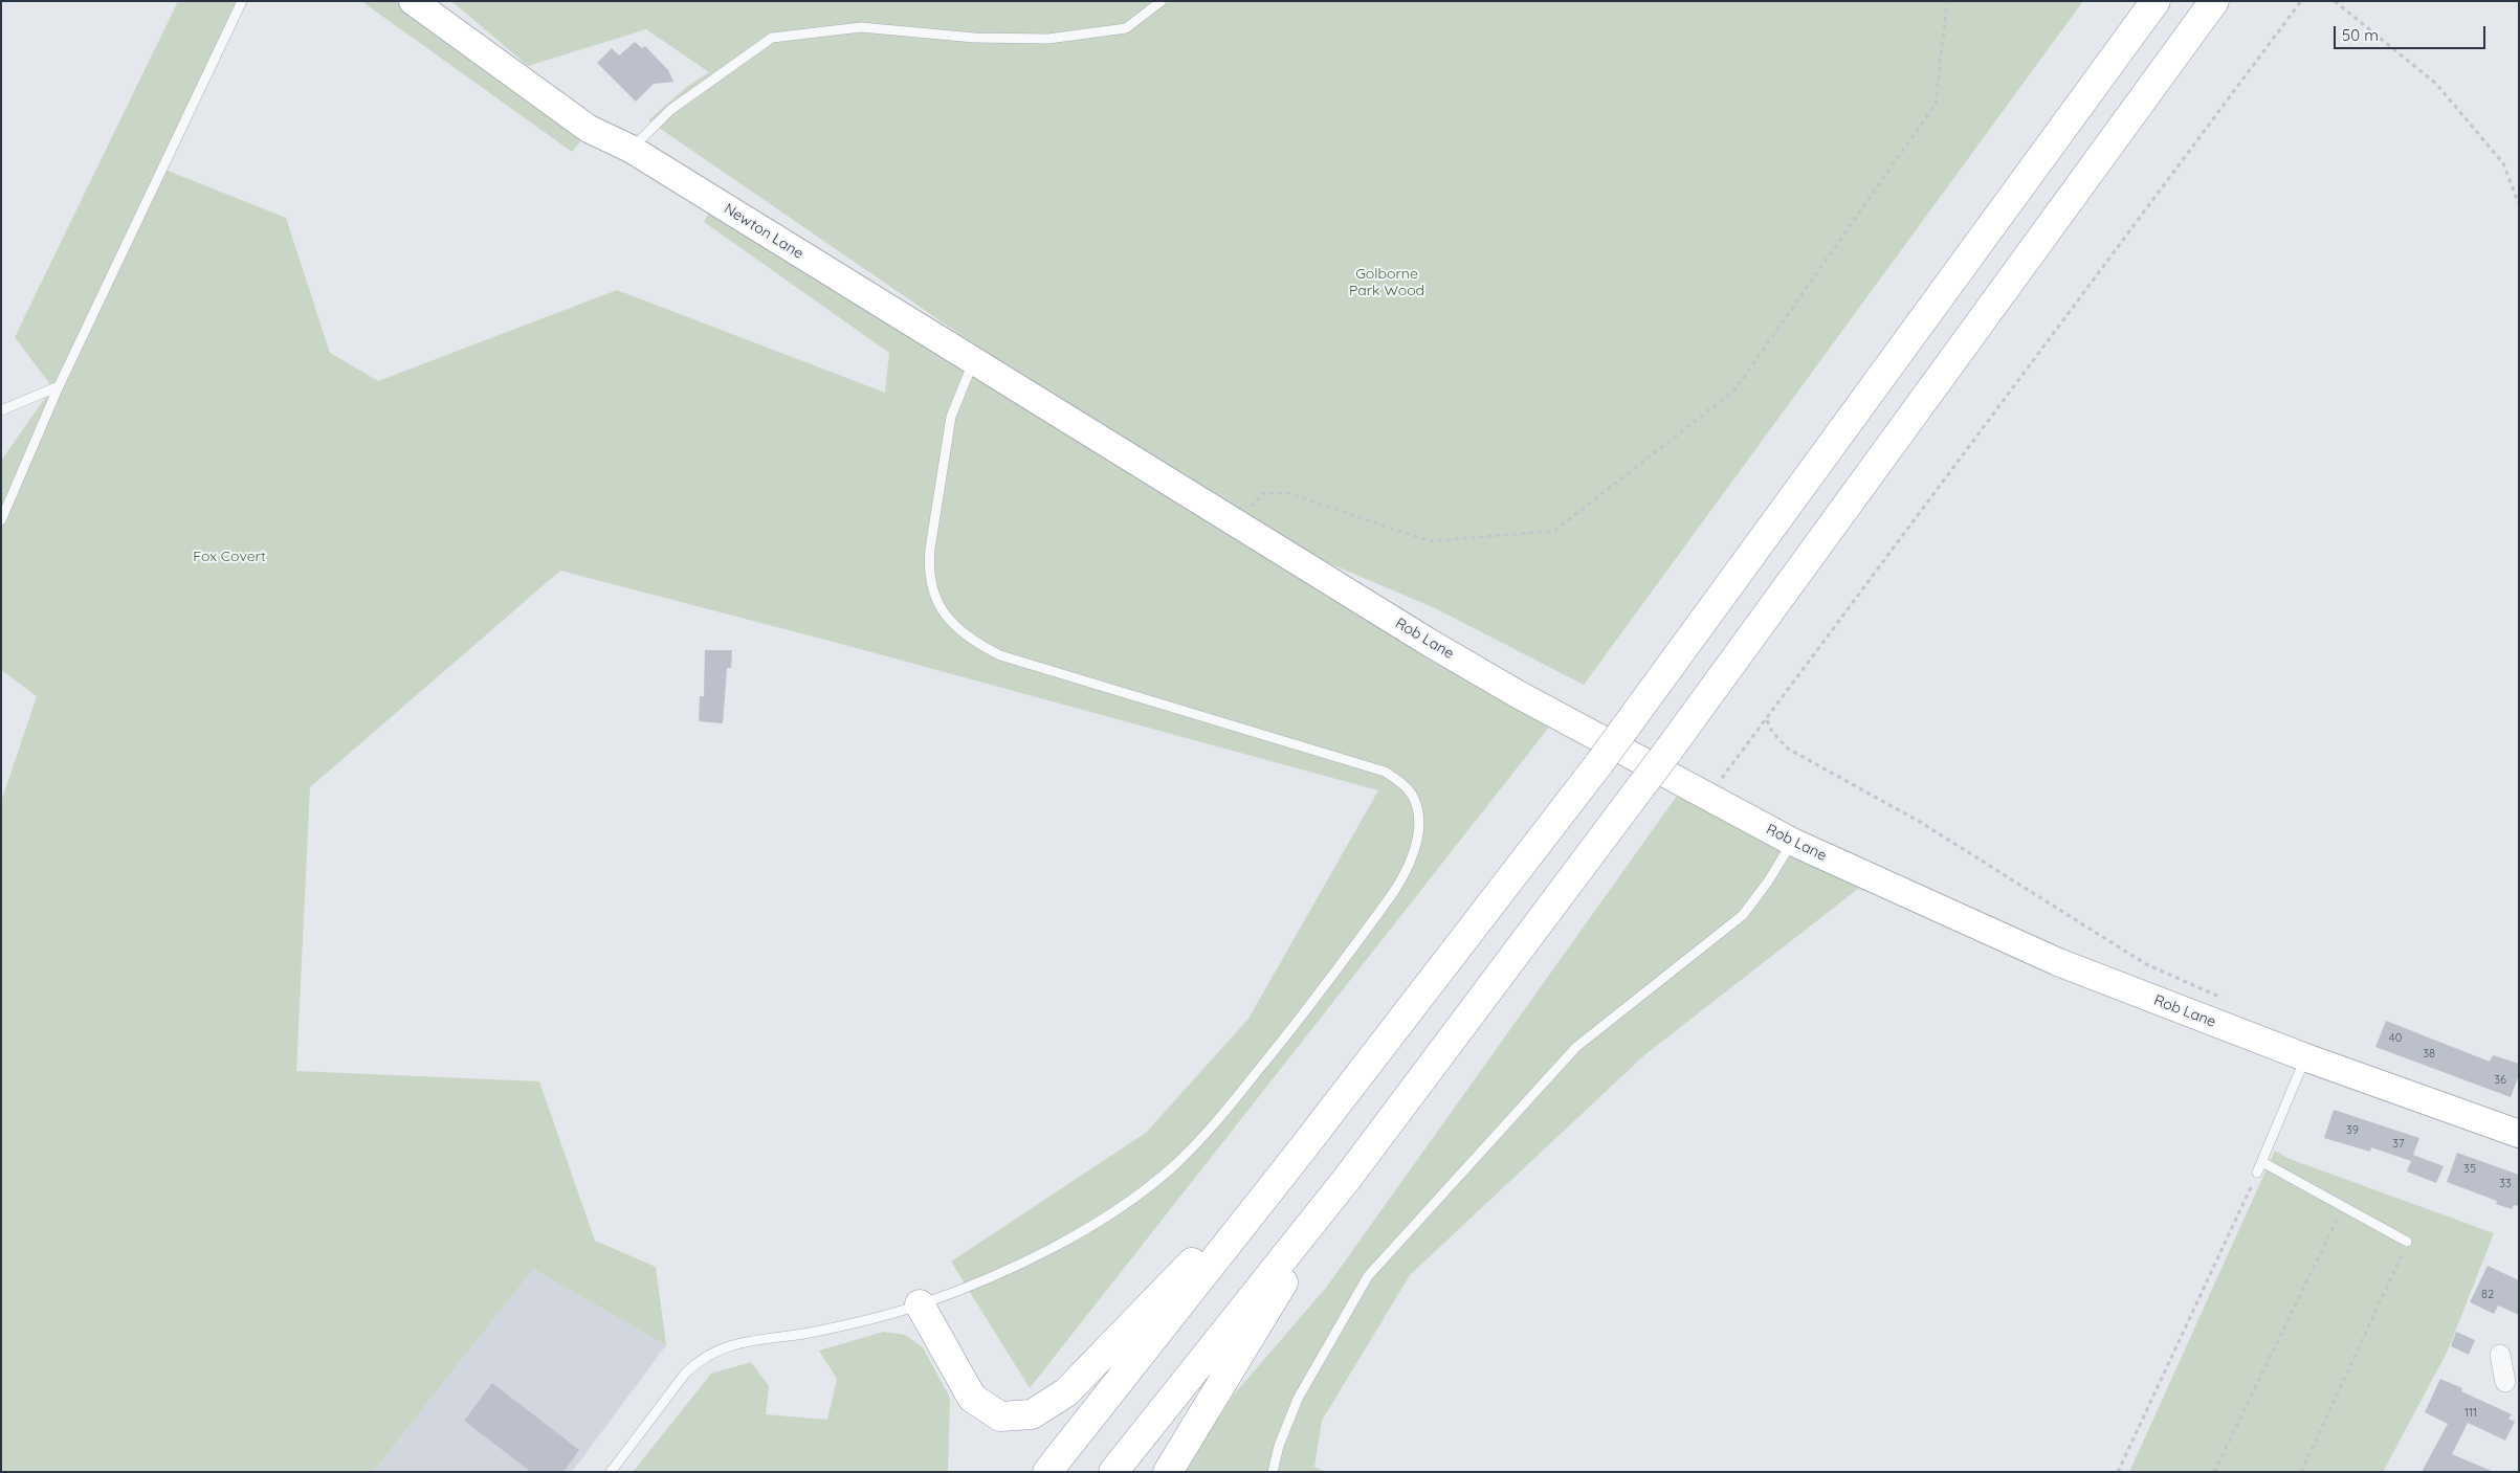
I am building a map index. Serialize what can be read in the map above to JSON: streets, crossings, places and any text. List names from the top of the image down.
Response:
{
  "streets": {
    "street": ["Newton Lane", "Rob Lane"]
  },
  "crossings": [
    ["Newton Lane", "Rob Lane"]
  ],
  "parks": ["Golborne Park Wood", "Fox Covert"],
  "house_numbers": [
    "40",
    "38",
    "36",
    "39",
    "37",
    "35",
    "33",
    "82",
    "111"
  ],
  "scale_bar": "50 m"
}
